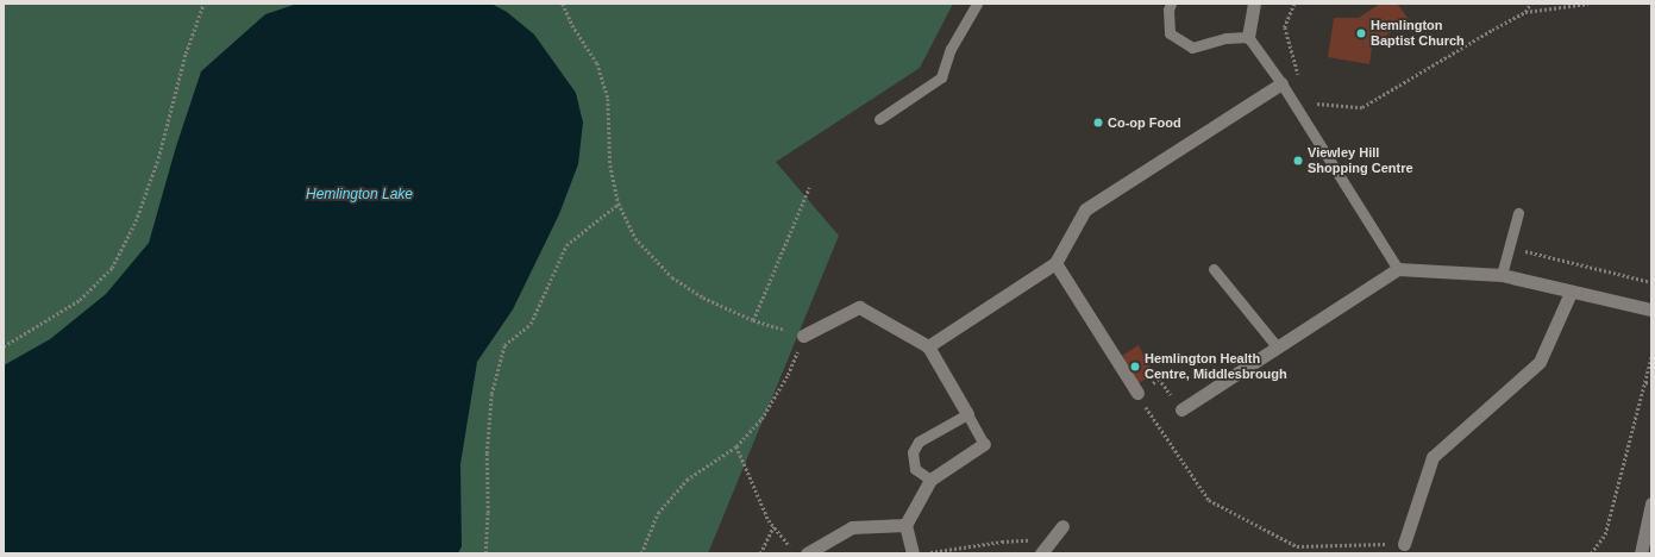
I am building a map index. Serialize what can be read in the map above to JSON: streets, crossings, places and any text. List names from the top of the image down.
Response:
{
  "water": ["Hemlington Lake"],
  "places": [
    "Hemlington Baptist Church",
    "Co-op Food",
    "Viewley Hill Shopping Centre",
    "Hemlington Health Centre, Middlesbrough"
  ]
}
